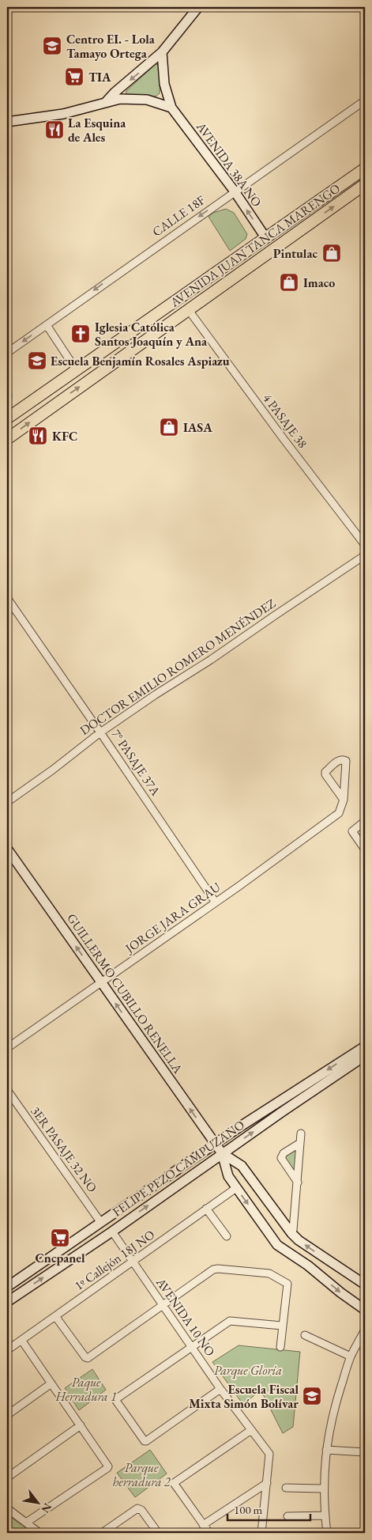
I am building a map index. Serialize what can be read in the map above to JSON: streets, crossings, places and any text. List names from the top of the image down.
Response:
{
  "streets": {
    "main road": ["AVENIDA JUAN TANCA MARENGO"],
    "street": [
      "AVENIDA 38A NO",
      "CALLE 18F",
      "4 PASAJE 38",
      "DOCTOR EMILIO ROMERO MENÉNDEZ",
      "7° PASAJE 37A",
      "JORGE JARA GRAU",
      "GUILLERMO CUBILLO RENELLA",
      "3ER PASAJE 32 NO",
      "FELIPE PEZO CAMPUZANO",
      "1º Callejón 18J NO",
      "AVENIDA 10 NO"
    ]
  },
  "crossings": [
    ["AVENIDA 38A NO", "CALLE 18F"],
    ["AVENIDA 38A NO", "AVENIDA JUAN TANCA MARENGO"],
    ["AVENIDA JUAN TANCA MARENGO", "4 PASAJE 38"],
    ["DOCTOR EMILIO ROMERO MENÉNDEZ", "7° PASAJE 37A"],
    ["7° PASAJE 37A", "JORGE JARA GRAU"],
    ["JORGE JARA GRAU", "GUILLERMO CUBILLO RENELLA"],
    ["GUILLERMO CUBILLO RENELLA", "FELIPE PEZO CAMPUZANO"],
    ["GUILLERMO CUBILLO RENELLA", "1º Callejón 18J NO"],
    ["3ER PASAJE 32 NO", "FELIPE PEZO CAMPUZANO"],
    ["FELIPE PEZO CAMPUZANO", "AVENIDA 10 NO"],
    ["1º Callejón 18J NO", "AVENIDA 10 NO"]
  ],
  "one_way": ["CALLE 18F"],
  "parks": ["Parque Gloria", "Paque Herradura 1", "Parque herradura 2"],
  "places": {
    "school or university": ["Centro EI. - Lola Tamayo Ortega", "Escuela Benjamín Rosales Aspiazu", "Escuela Fiscal Mixta Simón Bolívar"],
    "supermarket": ["TIA", "Cncpanel"],
    "restaurant": ["La Esquina de Ales", "KFC"],
    "shop": ["Pintulac", "Imaco", "IASA"],
    "church": ["Iglesia Católica Santos Joaquín y Ana"]
  },
  "scale_bar": "100 m",
  "north": "bottom right"
}
